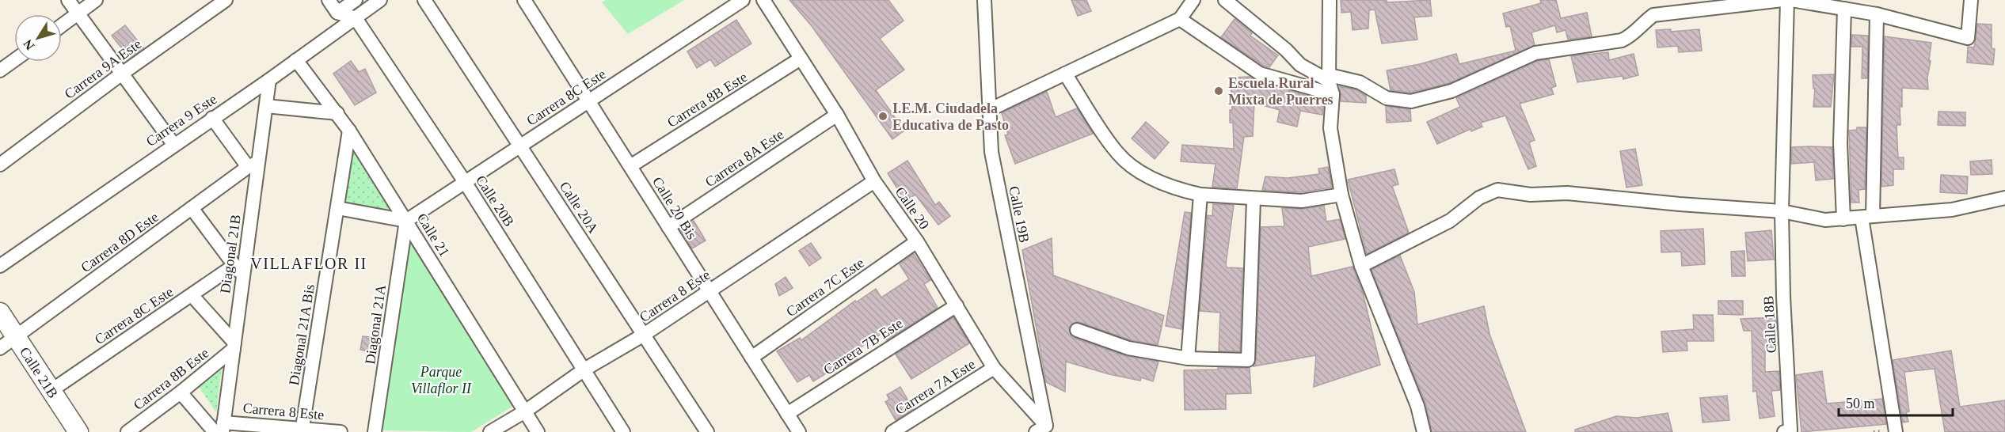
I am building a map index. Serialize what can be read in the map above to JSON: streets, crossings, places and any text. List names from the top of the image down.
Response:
{
  "streets": {
    "street": [
      "Carrera 9A Este",
      "Carrera 8C Este",
      "Carrera 8B Este",
      "Carrera 9 Este",
      "Carrera 8A Este",
      "Calle 20B",
      "Calle 20A",
      "Calle 20 Bis",
      "Calle 20",
      "Calle 19B",
      "Calle 21",
      "Carrera 8D Este",
      "Diagonal 21B",
      "Carrera 7C Este",
      "Carrera 8 Este",
      "Diagonal 21A",
      "Calle 18B",
      "Diagonal 21A Bis",
      "Carrera 7B Este",
      "Calle 21B",
      "Carrera 7A Este"
    ]
  },
  "crossings": [
    ["Carrera 8C Este", "Calle 20B"],
    ["Carrera 8C Este", "Calle 20A"],
    ["Carrera 8C Este", "Calle 20 Bis"],
    ["Carrera 8C Este", "Calle 21"],
    ["Carrera 8C Este", "Diagonal 21A"],
    ["Carrera 8C Este", "Calle 21B"],
    ["Carrera 8B Este", "Calle 20 Bis"],
    ["Carrera 8B Este", "Calle 20"],
    ["Carrera 8B Este", "Diagonal 21B"],
    ["Carrera 9 Este", "Calle 20B"],
    ["Carrera 9 Este", "Calle 21"],
    ["Carrera 9 Este", "Diagonal 21B"],
    ["Carrera 8A Este", "Calle 20 Bis"],
    ["Carrera 8A Este", "Calle 20"],
    ["Calle 20B", "Carrera 8 Este"],
    ["Calle 20A", "Carrera 8 Este"],
    ["Calle 20 Bis", "Carrera 7C Este"],
    ["Calle 20 Bis", "Carrera 8 Este"],
    ["Calle 20 Bis", "Carrera 7B Este"],
    ["Calle 20", "Calle 19B"],
    ["Calle 20", "Carrera 7C Este"],
    ["Calle 20", "Carrera 8 Este"],
    ["Calle 20", "Carrera 7B Este"],
    ["Calle 20", "Carrera 7A Este"],
    ["Calle 21", "Carrera 8 Este"],
    ["Calle 21", "Diagonal 21A"],
    ["Calle 21", "Diagonal 21A Bis"],
    ["Carrera 8D Este", "Diagonal 21B"],
    ["Carrera 8D Este", "Calle 21B"],
    ["Diagonal 21B", "Carrera 8 Este"],
    ["Carrera 8 Este", "Diagonal 21A Bis"]
  ],
  "districts": ["VILLAFLOR II"],
  "parks": ["Parque Villaflor II"],
  "places": ["Escuela Rural Mixta de Puerres", "I.E.M. Ciudadela Educativa de Pasto"],
  "scale_bar": "50 m",
  "north": "bottom left"
}
